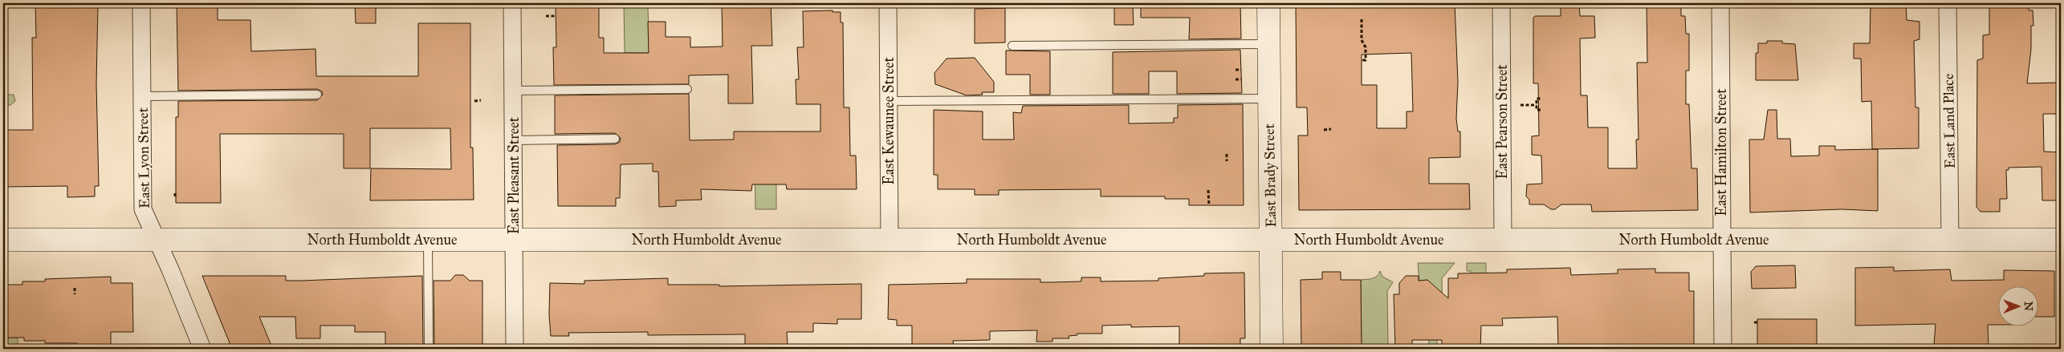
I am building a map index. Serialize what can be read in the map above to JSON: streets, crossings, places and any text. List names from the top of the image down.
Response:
{
  "streets": {
    "street": [
      "East Kewaunee Street",
      "East Land Place",
      "East Pearson Street",
      "East Hamilton Street",
      "East Lyon Street",
      "East Pleasant Street",
      "East Brady Street",
      "North Humboldt Avenue"
    ]
  },
  "crossings": [
    ["East Kewaunee Street", "North Humboldt Avenue"],
    ["East Land Place", "North Humboldt Avenue"],
    ["East Pearson Street", "North Humboldt Avenue"],
    ["East Hamilton Street", "North Humboldt Avenue"],
    ["East Lyon Street", "North Humboldt Avenue"],
    ["East Pleasant Street", "North Humboldt Avenue"],
    ["East Brady Street", "North Humboldt Avenue"]
  ],
  "north": "right"
}
